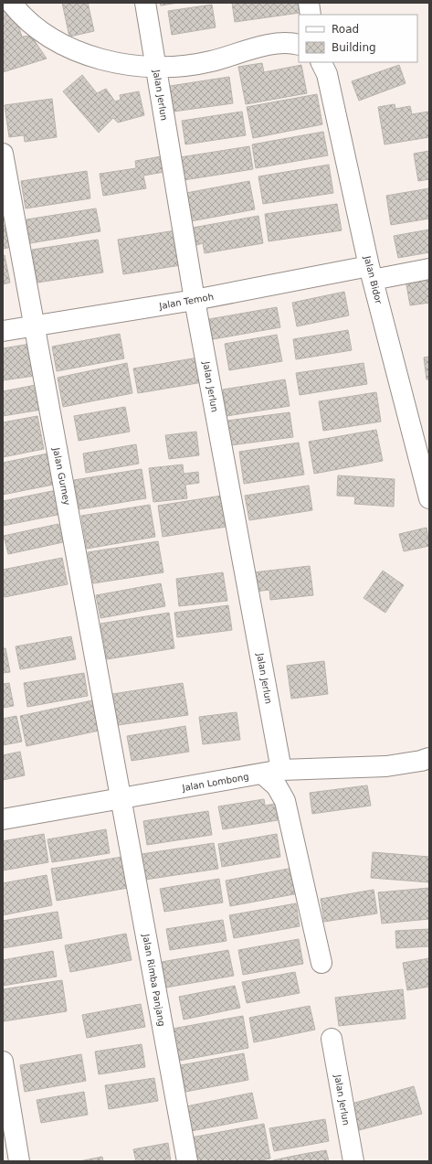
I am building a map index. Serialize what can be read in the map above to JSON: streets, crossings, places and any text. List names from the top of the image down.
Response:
{
  "streets": {
    "street": [
      "Jalan Jerlun",
      "Jalan Bidor",
      "Jalan Temoh",
      "Jalan Gurney",
      "Jalan Lombong",
      "Jalan Rimba Panjang"
    ]
  },
  "crossings": [
    ["Jalan Jerlun", "Jalan Temoh"],
    ["Jalan Jerlun", "Jalan Lombong"],
    ["Jalan Bidor", "Jalan Temoh"],
    ["Jalan Temoh", "Jalan Gurney"],
    ["Jalan Gurney", "Jalan Lombong"],
    ["Jalan Gurney", "Jalan Rimba Panjang"],
    ["Jalan Lombong", "Jalan Rimba Panjang"]
  ],
  "legend": ["Road", "Building"]
}
